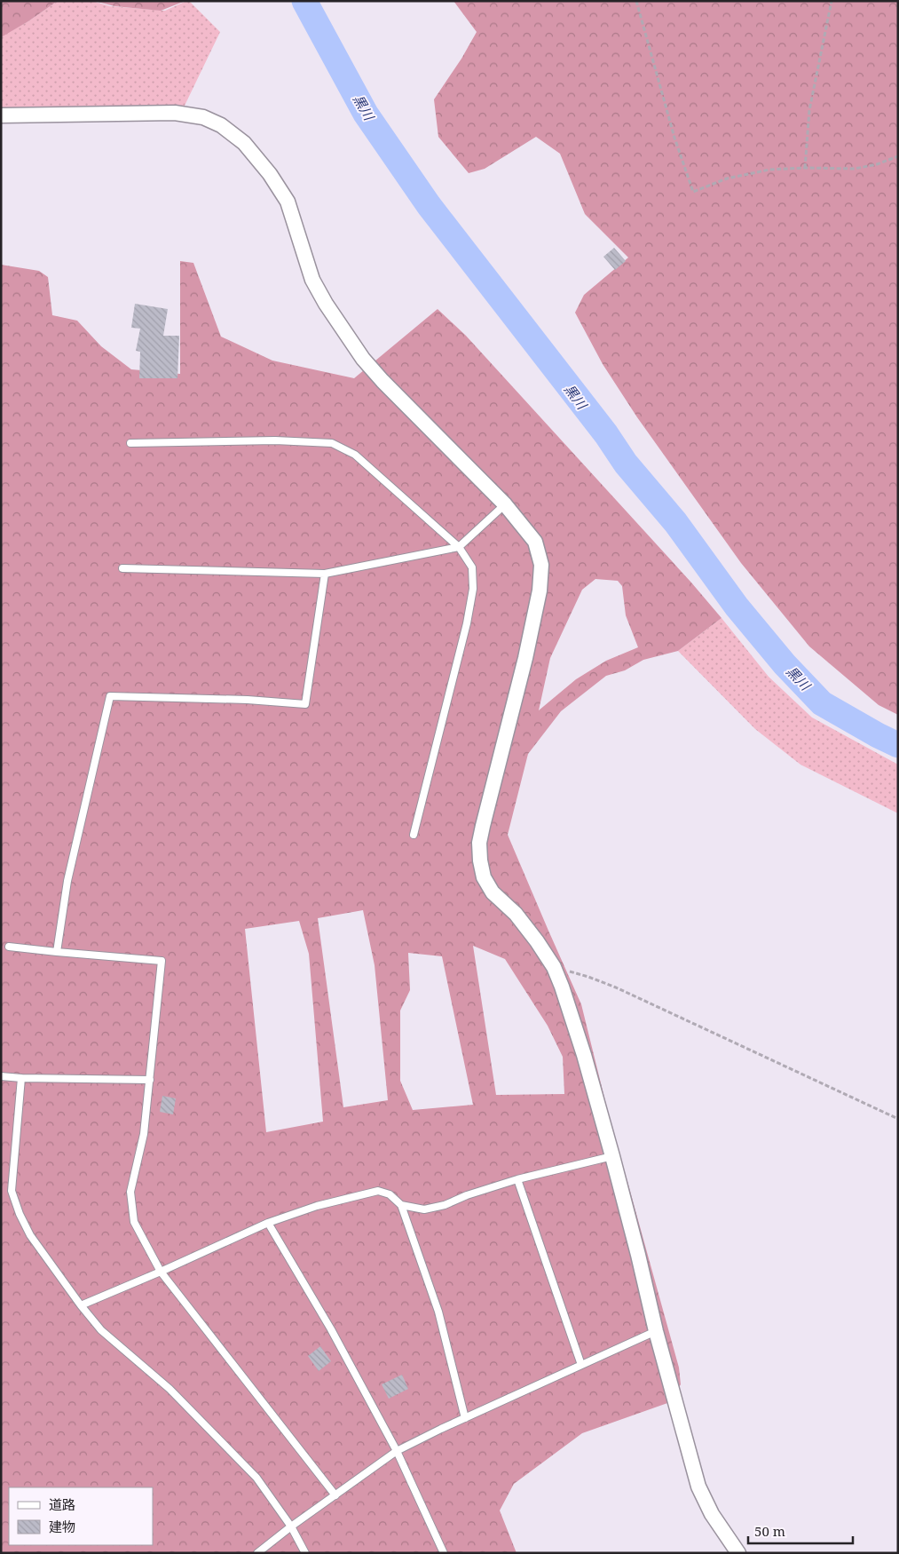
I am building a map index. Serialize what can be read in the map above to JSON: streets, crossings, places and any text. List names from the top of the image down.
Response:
{
  "water": ["黒川"],
  "legend": ["道路", "建物"],
  "scale_bar": "50 m"
}
